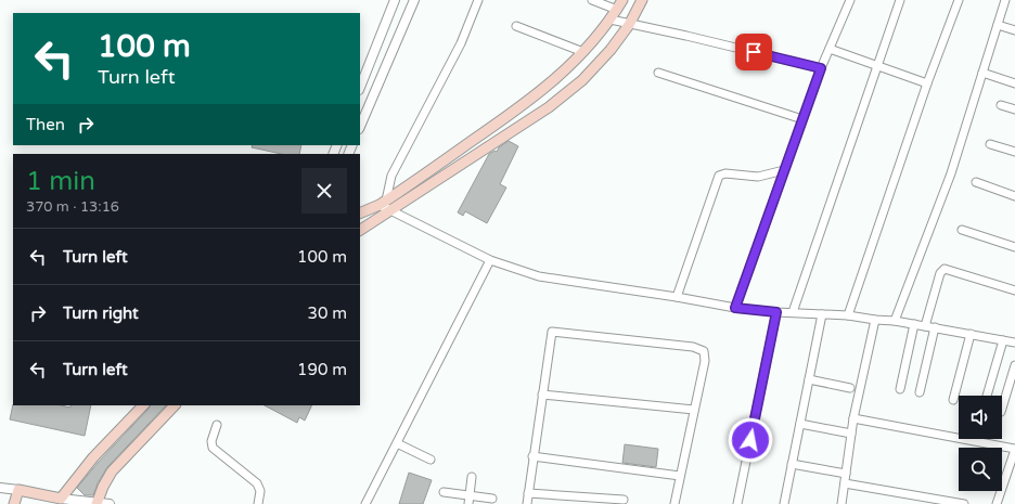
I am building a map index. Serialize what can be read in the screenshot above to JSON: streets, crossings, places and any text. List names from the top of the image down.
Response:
{
  "page": {
    "turn": ["100 m", "Turn left"],
    "then": "Then",
    "heading": ["1 min", "370 m · 13:16"],
    "list": [
      {
        "name": "Turn left",
        "value": "100 m"
      },
      {
        "name": "Turn right",
        "value": "30 m"
      },
      {
        "name": "Turn left",
        "value": "190 m"
      }
    ]
  }
}
